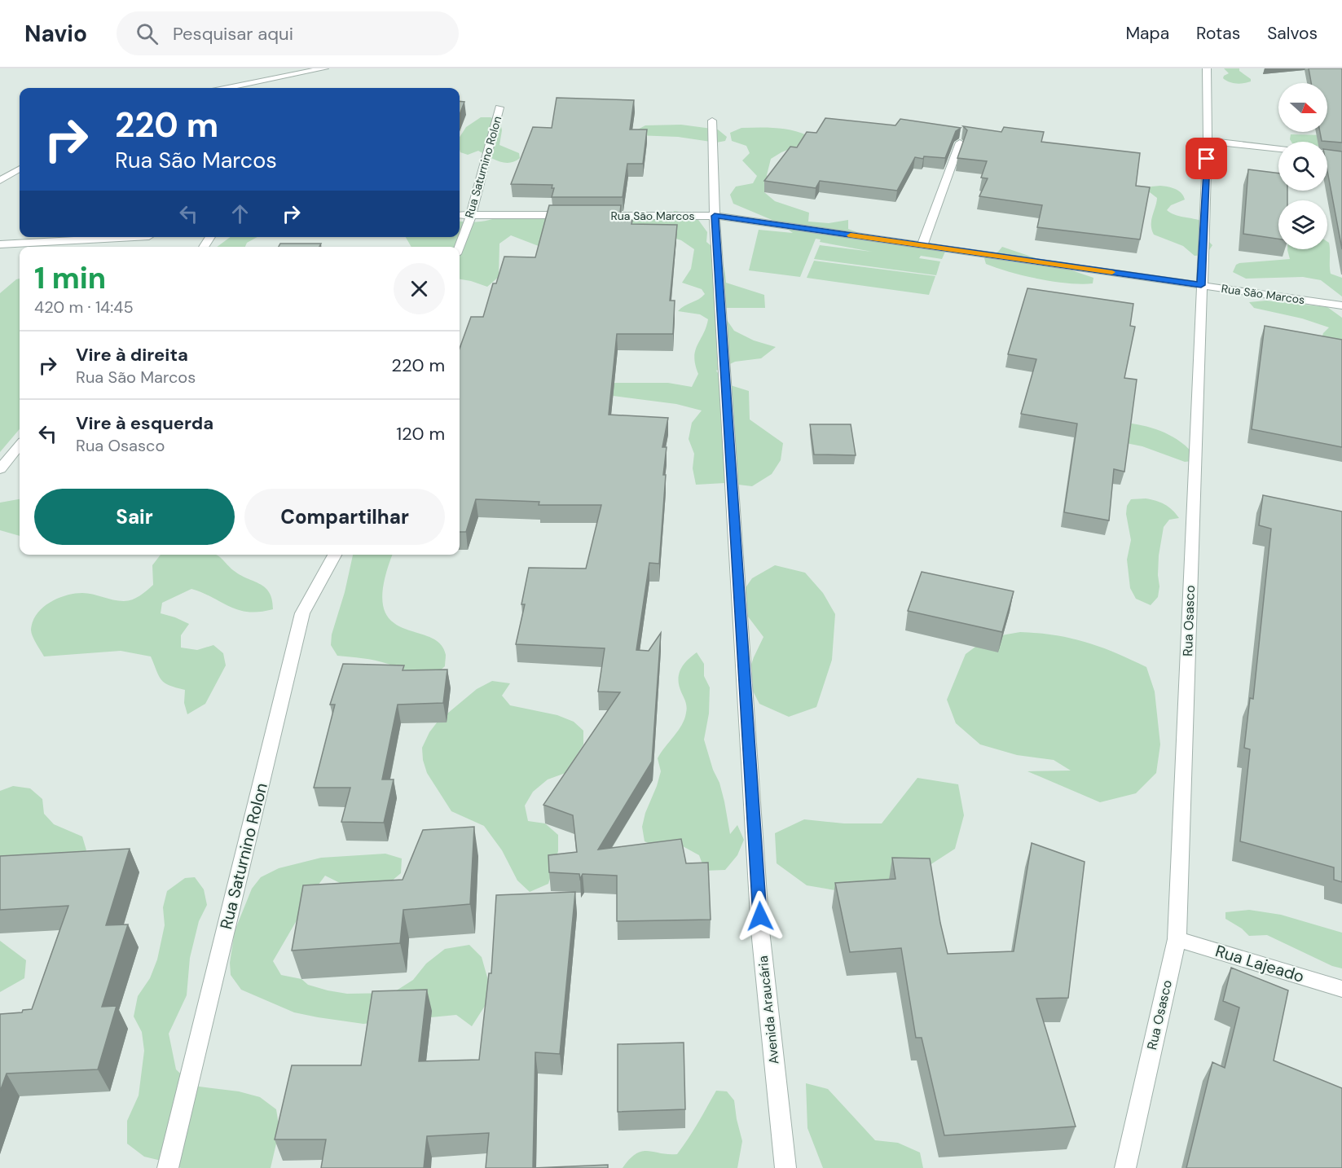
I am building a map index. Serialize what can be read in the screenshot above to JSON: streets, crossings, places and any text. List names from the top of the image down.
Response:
{
  "streets": {
    "street": [
      "Rua Saturnino Rolon",
      "Rua São Marcos",
      "Rua Osasco",
      "Rua Lajeado",
      "Avenida Araucária"
    ]
  },
  "crossings": [
    ["Rua Saturnino Rolon", "Rua São Marcos"],
    ["Rua São Marcos", "Rua Osasco"],
    ["Rua São Marcos", "Avenida Araucária"],
    ["Rua Osasco", "Rua Lajeado"]
  ],
  "north": "right",
  "page": {
    "header": "Navio",
    "search": "Pesquisar aqui",
    "nav": ["Mapa", "Rotas", "Salvos"],
    "turn": ["220 m", "Rua São Marcos"],
    "heading": ["1 min", "420 m · 14:45"],
    "list": [
      {
        "name": "Vire à direita",
        "note": "Rua São Marcos",
        "value": "220 m"
      },
      {
        "name": "Vire à esquerda",
        "note": "Rua Osasco",
        "value": "120 m"
      }
    ],
    "buttons": ["Sair", "Compartilhar"]
  }
}
